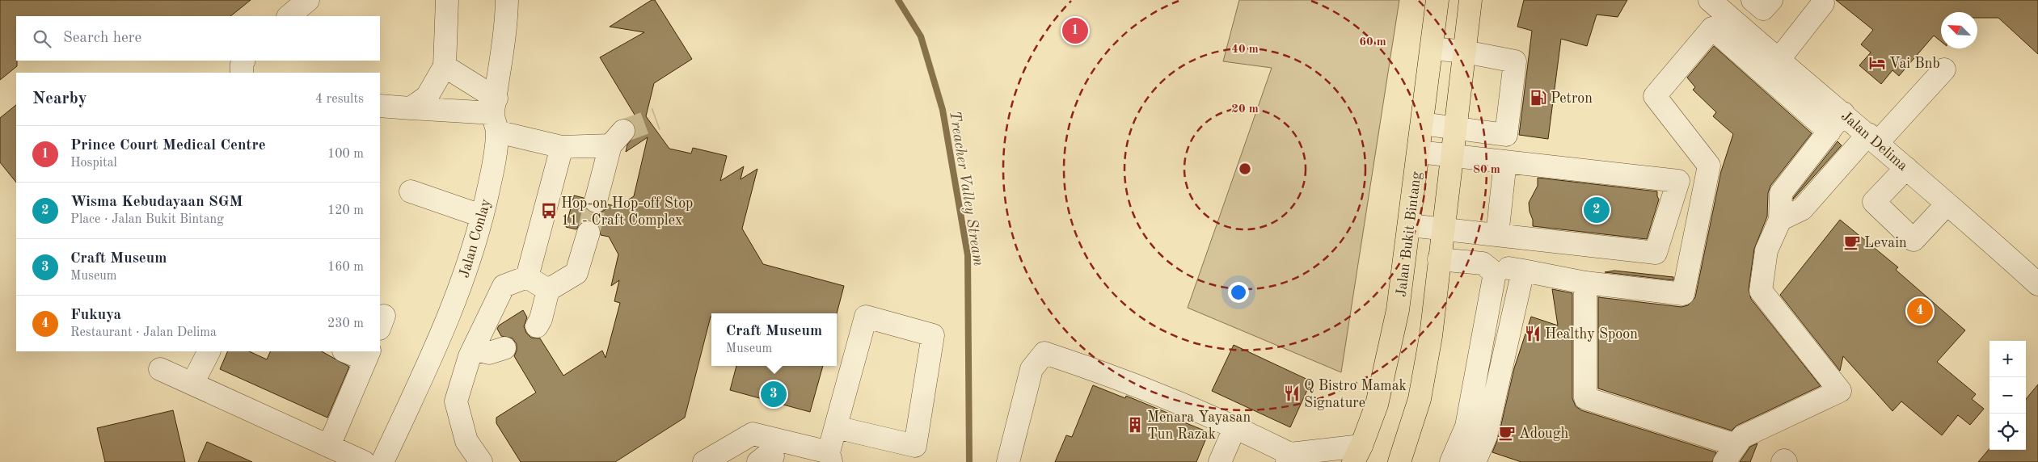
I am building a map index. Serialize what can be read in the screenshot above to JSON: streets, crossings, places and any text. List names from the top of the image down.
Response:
{
  "streets": {
    "main road": ["Jalan Bukit Bintang"],
    "street": ["Jalan Delima", "Jalan Conlay"]
  },
  "water": ["Treacher Valley Stream"],
  "places": {
    "hotel": ["Vai Bnb"],
    "fuel station": ["Petron"],
    "bus stop": ["Hop-on Hop-off Stop 11 - Craft Complex"],
    "cafe": ["Levain", "Adough"],
    "restaurant": ["Healthy Spoon", "Q Bistro Mamak Signature"],
    "building": ["Menara Yayasan Tun Razak"]
  },
  "north": "top left",
  "page": {
    "pins": [
      "1",
      "2",
      "4",
      "3"
    ],
    "search": "Search here",
    "heading": ["Nearby", "4 results"],
    "list": [
      {
        "mark": "1",
        "name": "Prince Court Medical Centre",
        "note": "Hospital",
        "value": "100 m"
      },
      {
        "mark": "2",
        "name": "Wisma Kebudayaan SGM",
        "note": "Place · Jalan Bukit Bintang",
        "value": "120 m"
      },
      {
        "mark": "3",
        "name": "Craft Museum",
        "note": "Museum",
        "value": "160 m"
      },
      {
        "mark": "4",
        "name": "Fukuya",
        "note": "Restaurant · Jalan Delima",
        "value": "230 m"
      }
    ],
    "popup": ["Craft Museum", "Museum"],
    "map_buttons": ["+", "−"]
  },
  "rings": [
    "60 m",
    "40 m",
    "20 m",
    "80 m"
  ]
}
